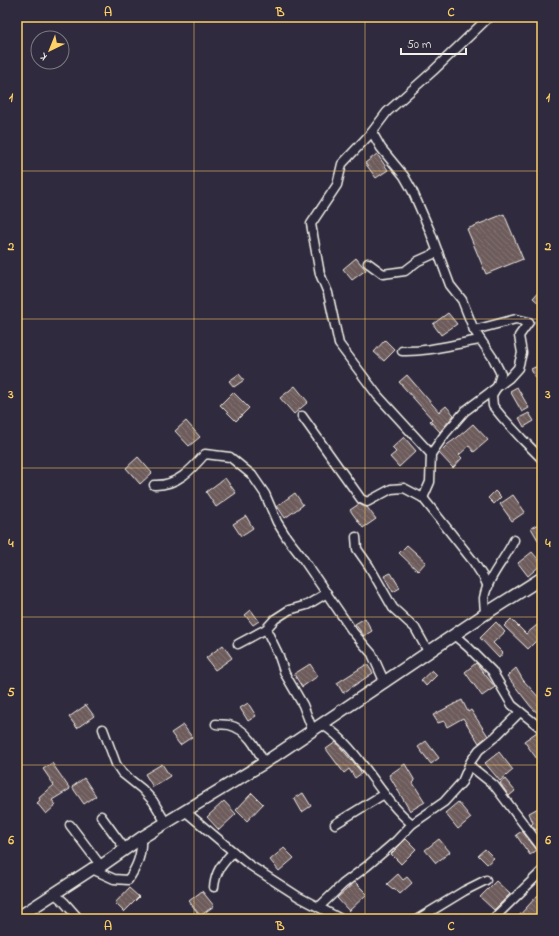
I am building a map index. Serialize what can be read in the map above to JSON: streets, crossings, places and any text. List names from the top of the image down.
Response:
{
  "scale_bar": "50 m",
  "north": "bottom left",
  "grid": {
    "columns": ["A", "B", "C"],
    "rows": [
      "1",
      "2",
      "3",
      "4",
      "5",
      "6"
    ]
  }
}
